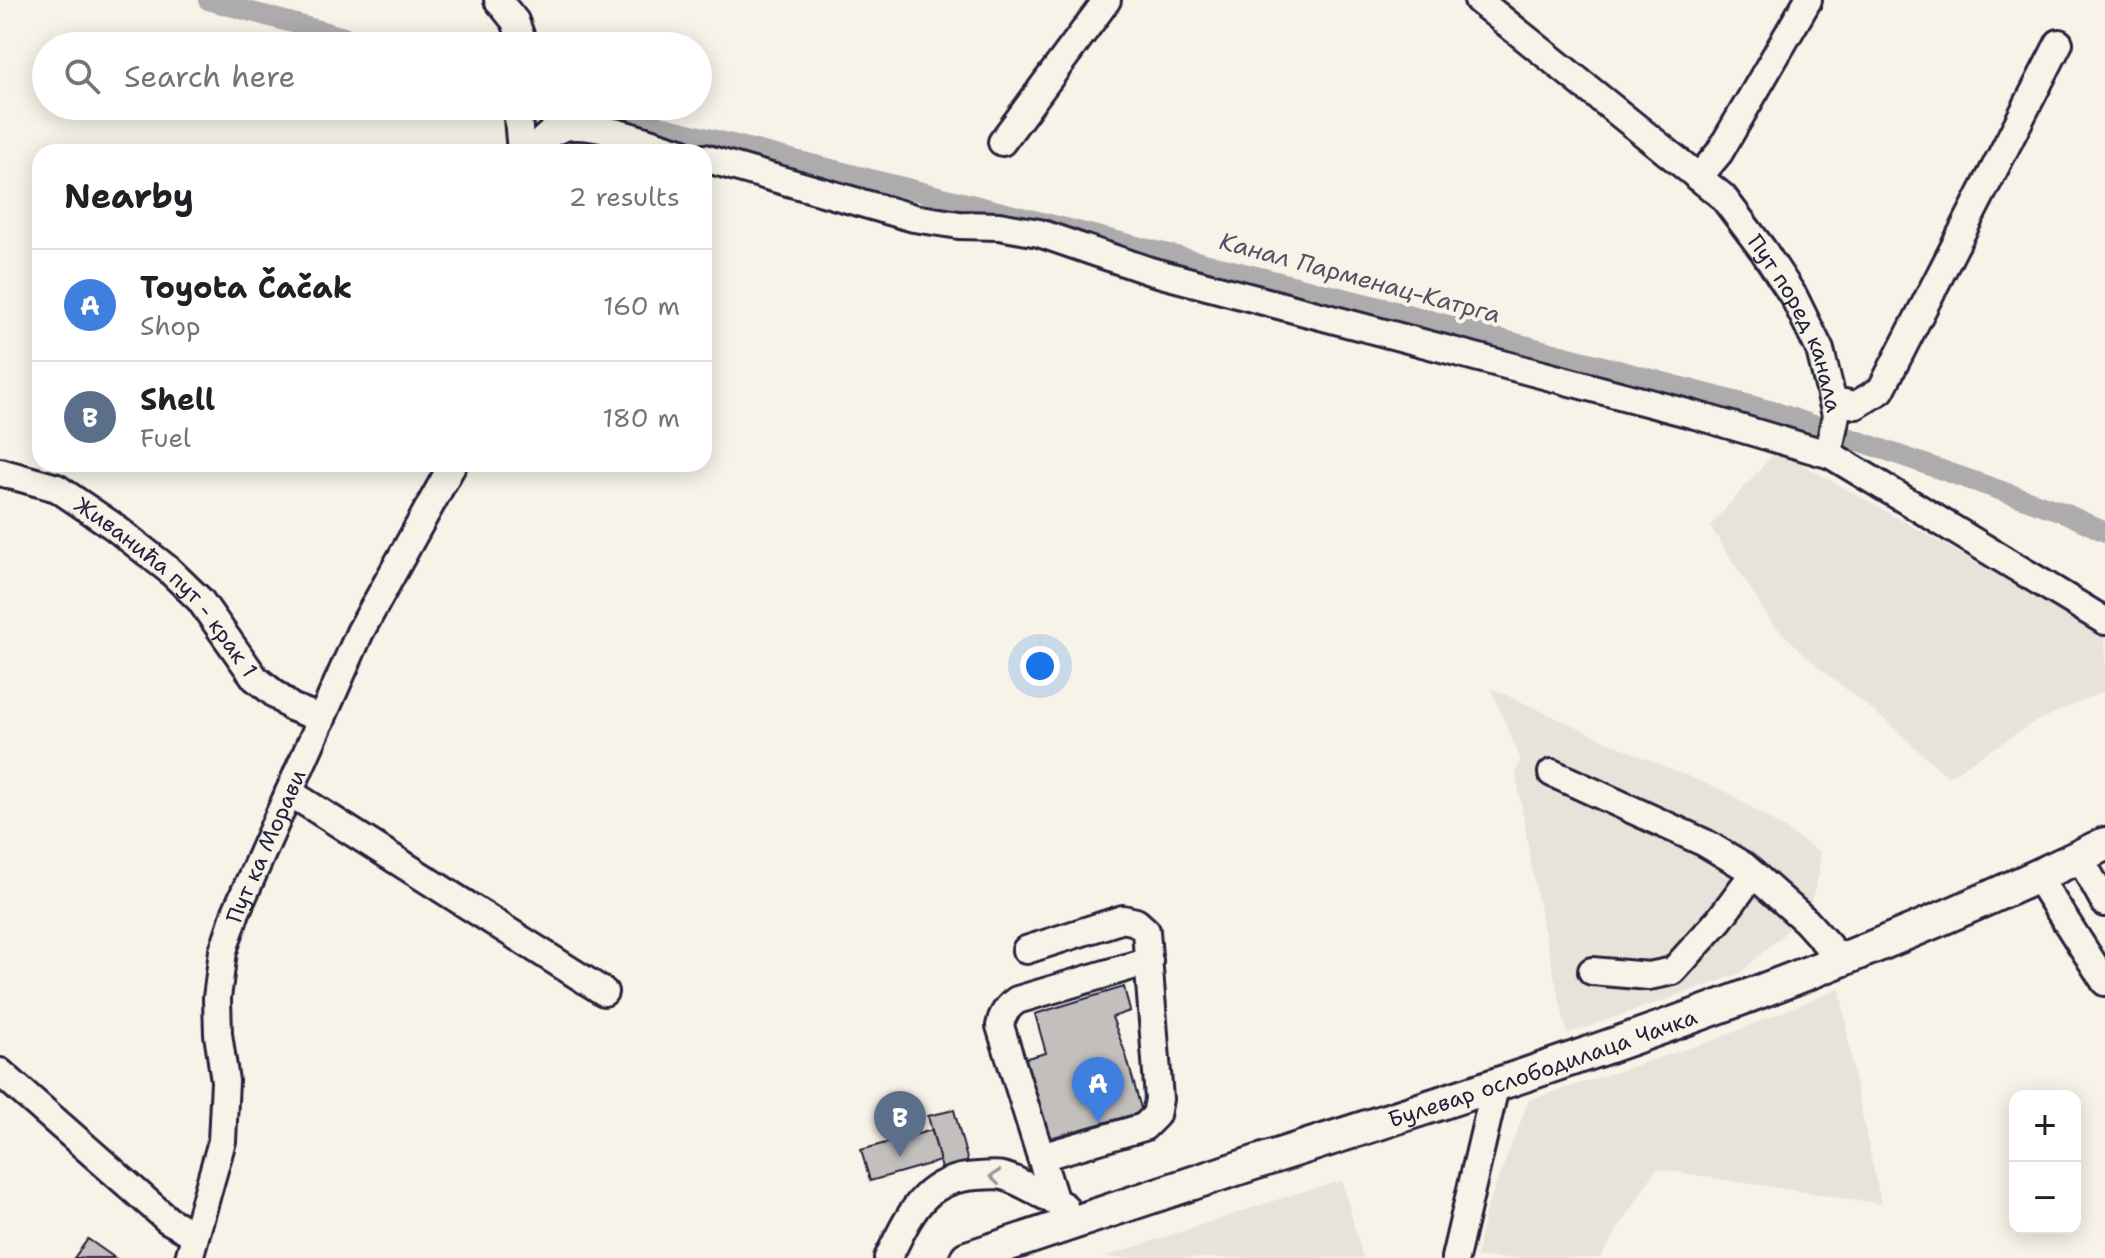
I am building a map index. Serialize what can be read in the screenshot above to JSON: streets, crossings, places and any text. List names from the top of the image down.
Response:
{
  "streets": {
    "main road": ["Булевар ослободилаца Чачка"],
    "street": ["Пут поред канала", "Живанића пут - крак 1", "Пут ка Морави"]
  },
  "crossings": [
    ["Живанића пут - крак 1", "Пут ка Морави"]
  ],
  "water": ["Канал Парменац-Катрга"],
  "page": {
    "search": "Search here",
    "heading": ["Nearby", "2 results"],
    "list": [
      {
        "mark": "A",
        "name": "Toyota Čačak",
        "note": "Shop",
        "value": "160 m"
      },
      {
        "mark": "B",
        "name": "Shell",
        "note": "Fuel",
        "value": "180 m"
      }
    ],
    "pins": ["A", "B"],
    "map_buttons": ["+", "−"]
  }
}
